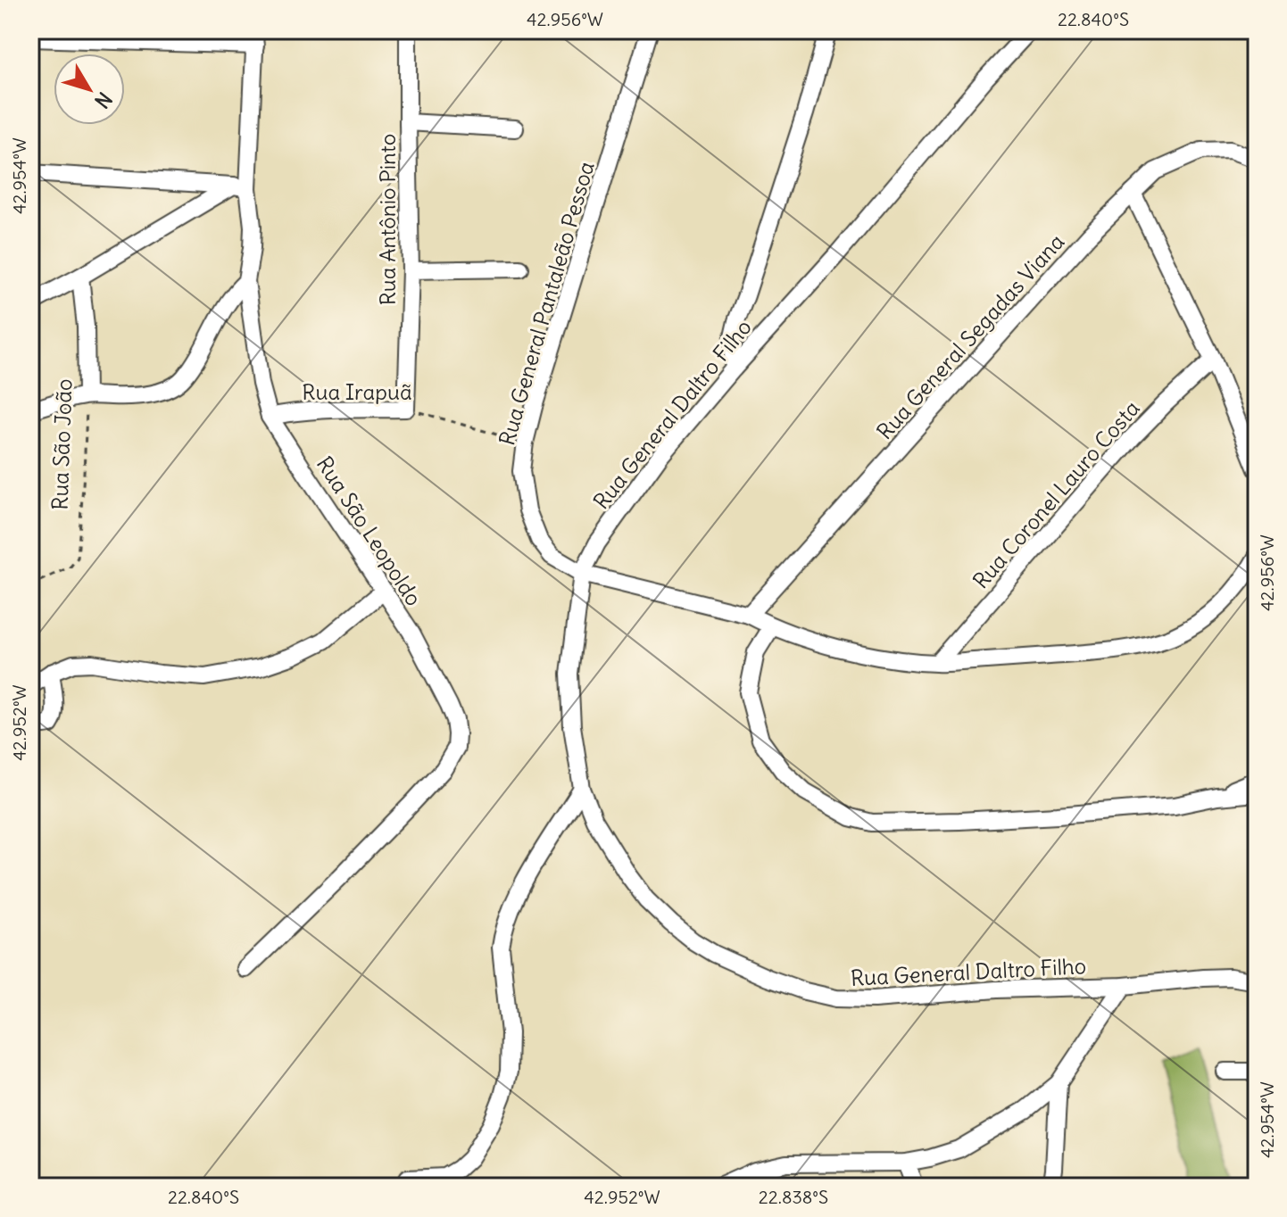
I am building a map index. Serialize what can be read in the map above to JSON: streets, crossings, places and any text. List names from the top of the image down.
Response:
{
  "streets": {
    "street": [
      "Rua Antônio Pinto",
      "Rua General Pantaleão Pessoa",
      "Rua General Segadas Viana",
      "Rua Irapuã",
      "Rua General Daltro Filho",
      "Rua São João",
      "Rua Coronel Lauro Costa",
      "Rua São Leopoldo"
    ]
  },
  "crossings": [
    ["Rua Antônio Pinto", "Rua Irapuã"],
    ["Rua General Pantaleão Pessoa", "Rua General Segadas Viana"],
    ["Rua General Pantaleão Pessoa", "Rua Irapuã"],
    ["Rua General Pantaleão Pessoa", "Rua General Daltro Filho"],
    ["Rua General Pantaleão Pessoa", "Rua Coronel Lauro Costa"],
    ["Rua Irapuã", "Rua São Leopoldo"]
  ],
  "north": "bottom right",
  "coordinates": [
    "42.956°W",
    "22.840°S",
    "42.954°W",
    "42.952°W",
    "22.838°S"
  ]
}
